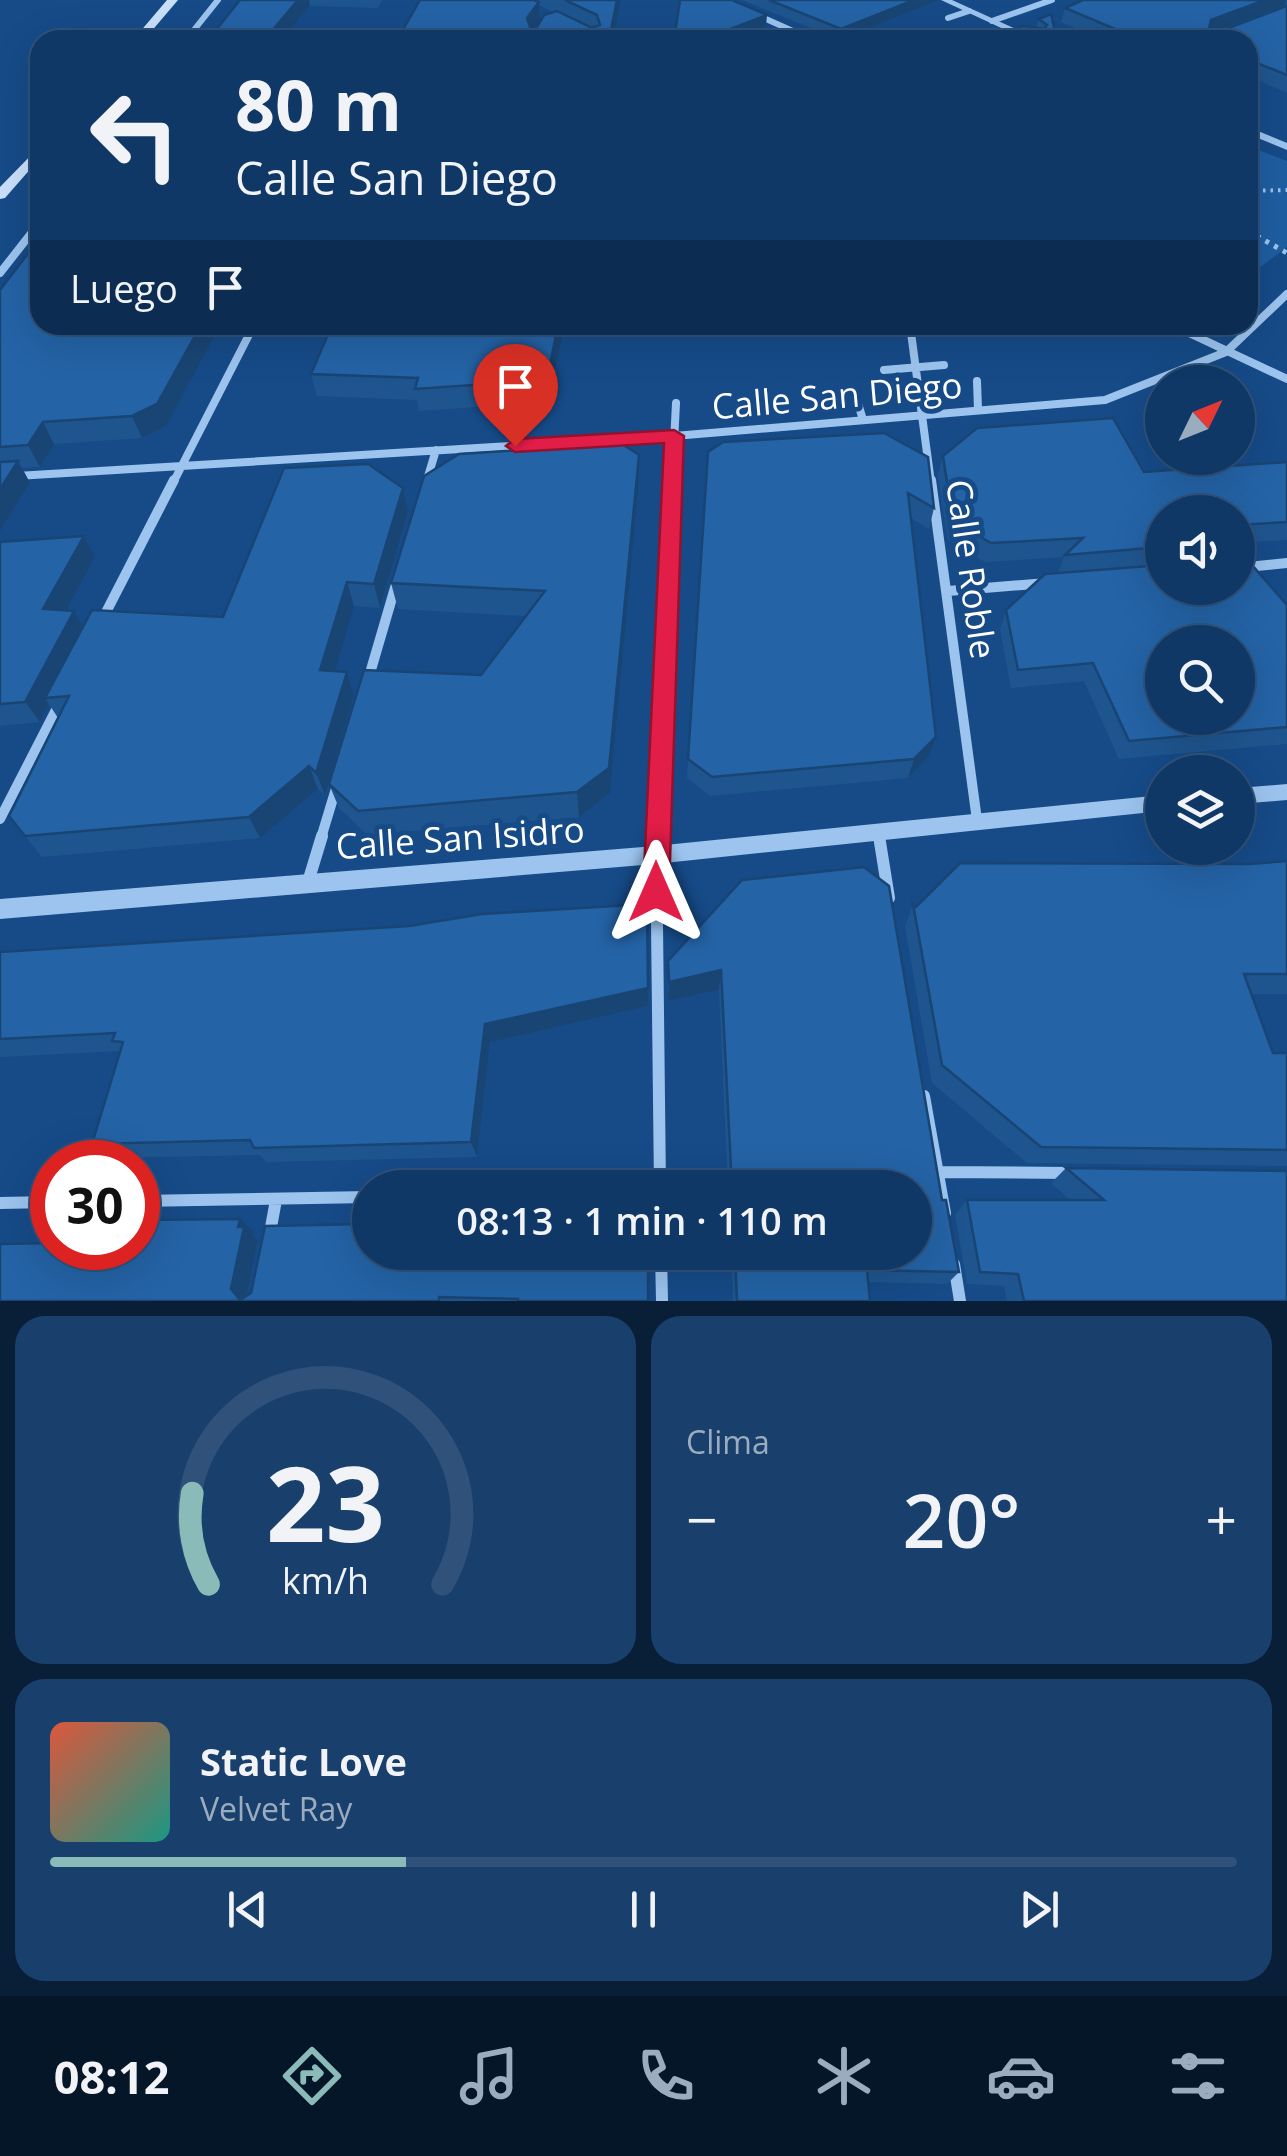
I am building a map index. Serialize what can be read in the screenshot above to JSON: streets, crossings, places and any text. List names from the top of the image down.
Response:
{
  "streets": {
    "street": ["Calle San Diego", "Calle Roble", "Calle San Isidro"]
  },
  "crossings": [
    ["Calle San Diego", "Calle Roble"],
    ["Calle Roble", "Calle San Isidro"]
  ],
  "north": "top right",
  "page": {
    "turn": ["80 m", "Calle San Diego"],
    "then": "Luego",
    "limit": "30",
    "trip": "08:13 · 1 min · 110 m",
    "tile": "Clima",
    "heat": ["−", "20°", "+"],
    "song": ["Static Love", "Velvet Ray"],
    "tabs": "08:12",
    "gauge": ["23", "km/h"]
  }
}
